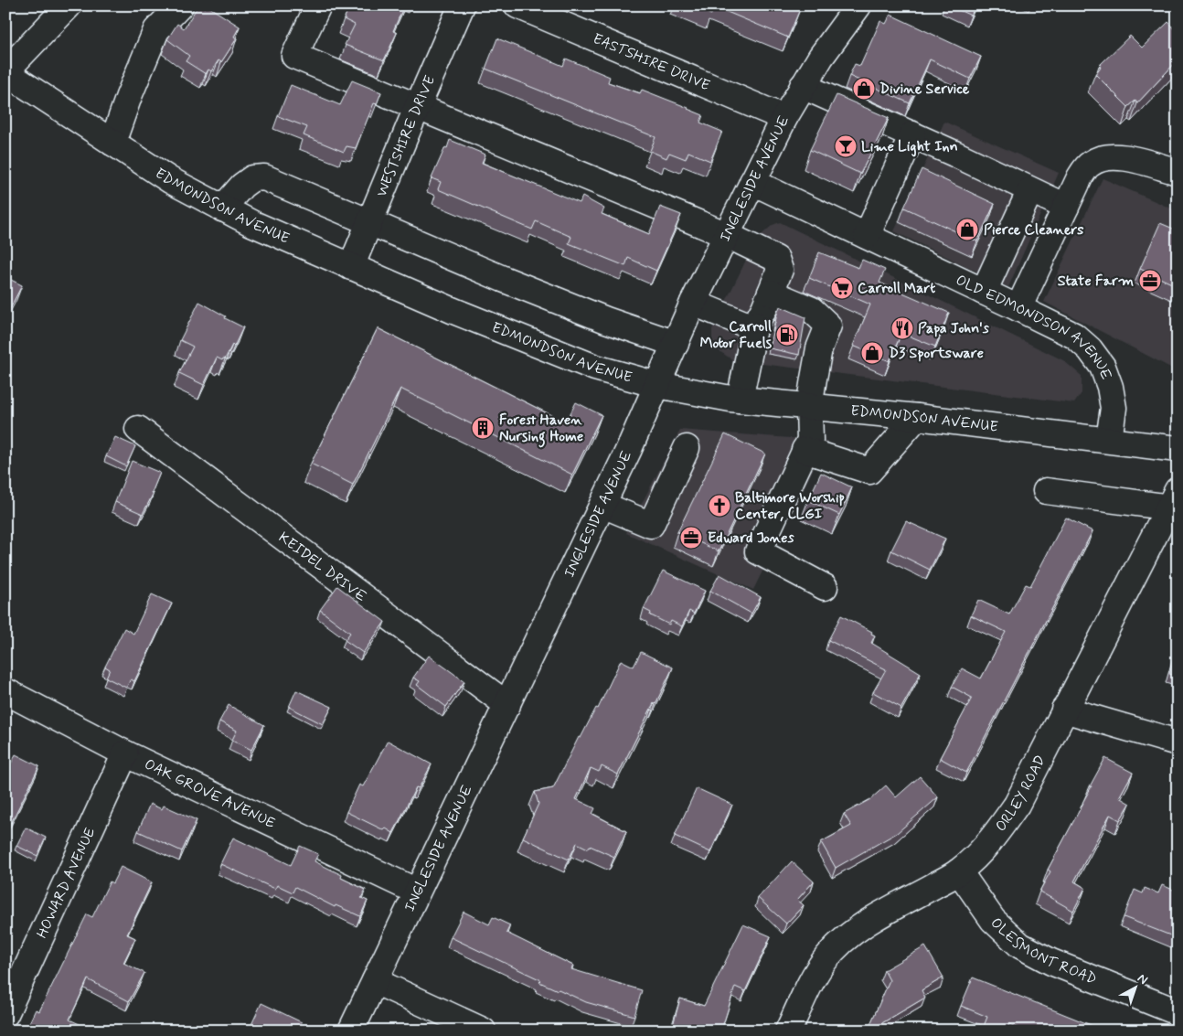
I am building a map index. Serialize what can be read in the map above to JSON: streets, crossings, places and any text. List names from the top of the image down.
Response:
{
  "streets": {
    "street": [
      "EASTSHIRE DRIVE",
      "WESTSHIRE DRIVE",
      "INGLESIDE AVENUE",
      "EDMONDSON AVENUE",
      "OLD EDMONDSON AVENUE",
      "KEIDEL DRIVE",
      "ORLEY ROAD",
      "OAK GROVE AVENUE",
      "HOWARD AVENUE",
      "OLESMONT ROAD"
    ]
  },
  "crossings": [
    ["EASTSHIRE DRIVE", "INGLESIDE AVENUE"],
    ["WESTSHIRE DRIVE", "EDMONDSON AVENUE"],
    ["INGLESIDE AVENUE", "EDMONDSON AVENUE"],
    ["INGLESIDE AVENUE", "OLD EDMONDSON AVENUE"],
    ["INGLESIDE AVENUE", "KEIDEL DRIVE"],
    ["INGLESIDE AVENUE", "OAK GROVE AVENUE"],
    ["EDMONDSON AVENUE", "OLD EDMONDSON AVENUE"],
    ["ORLEY ROAD", "OLESMONT ROAD"],
    ["OAK GROVE AVENUE", "HOWARD AVENUE"]
  ],
  "places": {
    "shop": ["Divine Service", "Pierce Cleaners", "D3 Sportsware"],
    "bar": ["Lime Light Inn"],
    "office": ["State Farm", "Edward Jones"],
    "supermarket": ["Carroll Mart"],
    "restaurant": ["Papa John's"],
    "fuel station": ["Carroll Motor Fuels"],
    "building": ["Forest Haven Nursing Home"],
    "church": ["Baltimore Worship Center, CLGI"]
  },
  "north": "top right"
}
